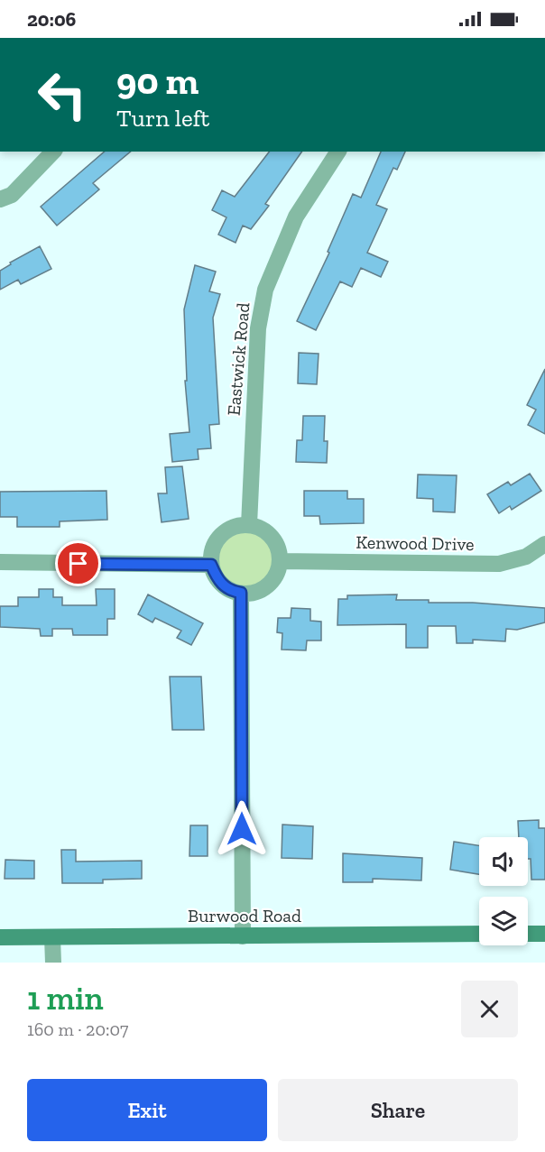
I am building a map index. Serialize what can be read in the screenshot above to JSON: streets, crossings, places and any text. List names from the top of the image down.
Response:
{
  "streets": {
    "street": ["Eastwick Road", "Kenwood Drive", "Burwood Road"]
  },
  "crossings": [
    ["Eastwick Road", "Kenwood Drive"]
  ],
  "page": {
    "status": "20:06",
    "turn": ["90 m", "Turn left"],
    "heading": ["1 min", "160 m · 20:07"],
    "buttons": ["Exit", "Share"]
  }
}
